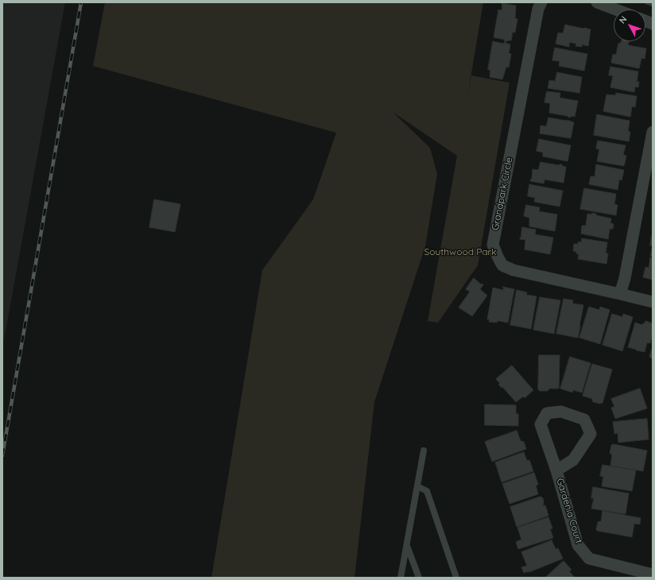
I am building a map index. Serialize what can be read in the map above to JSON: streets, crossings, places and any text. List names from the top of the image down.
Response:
{
  "streets": {
    "street": ["Grandpark Circle", "Gardenia Court"]
  },
  "parks": ["Southwood Park"],
  "north": "top left"
}
